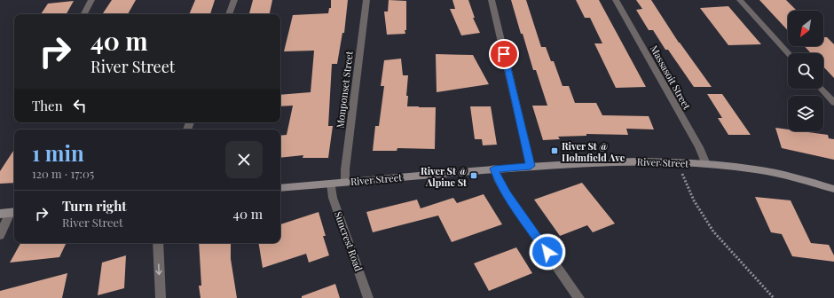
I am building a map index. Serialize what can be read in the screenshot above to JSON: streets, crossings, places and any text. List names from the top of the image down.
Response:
{
  "streets": {
    "main road": ["River Street"],
    "street": ["Massasoit Street", "Monponset Street", "Suncrest Road"]
  },
  "crossings": [
    ["Massasoit Street", "River Street"],
    ["Monponset Street", "River Street"],
    ["River Street", "Suncrest Road"]
  ],
  "places": {
    "transit": ["River St @ Holmfield Ave", "River St @ Alpine St"]
  },
  "north": "bottom left",
  "page": {
    "turn": ["40 m", "River Street"],
    "then": "Then",
    "heading": ["1 min", "120 m · 17:05"],
    "list": [
      {
        "name": "Turn right",
        "note": "River Street",
        "value": "40 m"
      }
    ]
  }
}
